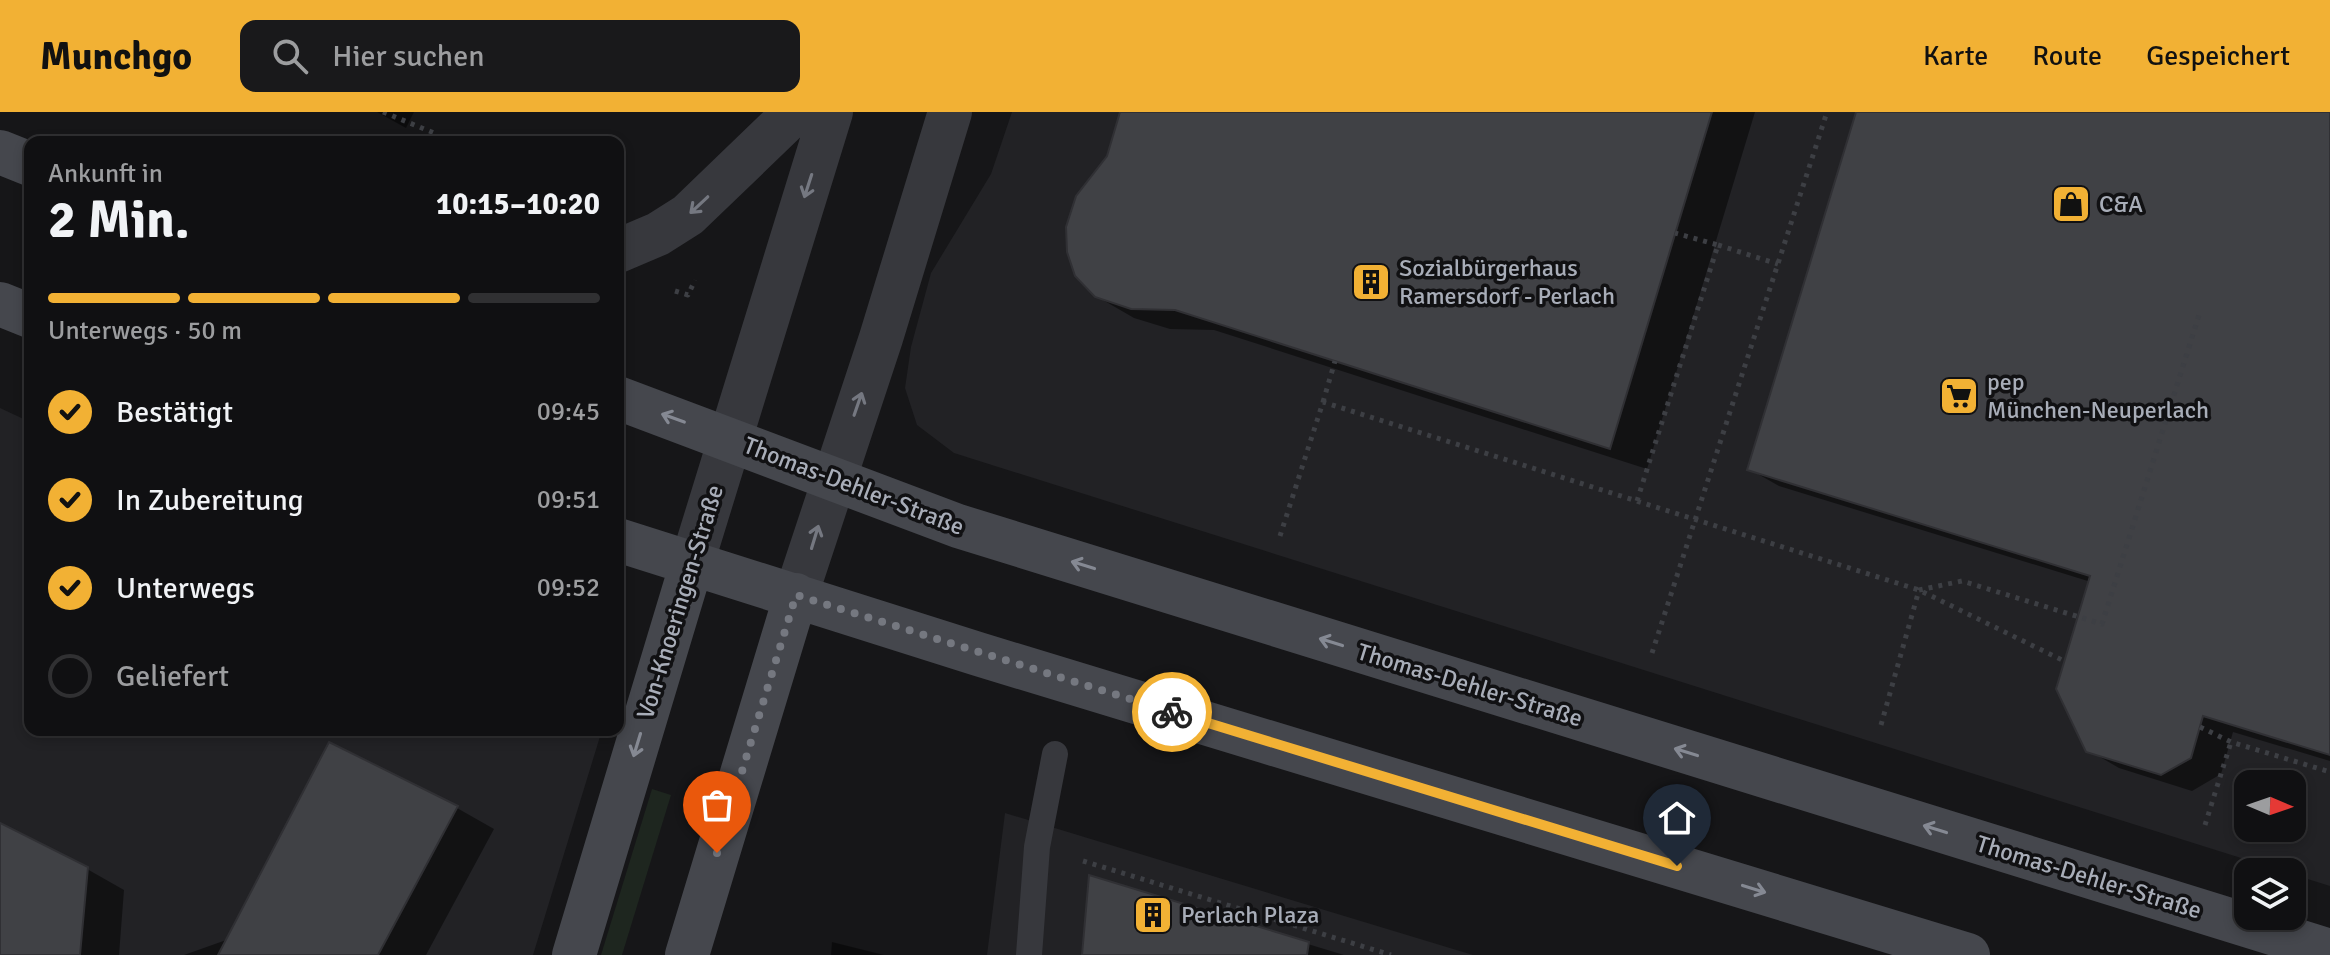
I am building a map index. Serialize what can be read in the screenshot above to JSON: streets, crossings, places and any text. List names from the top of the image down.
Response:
{
  "streets": {
    "main road": ["Thomas-Dehler-Straße", "Von-Knoeringen-Straße"]
  },
  "crossings": [
    ["Thomas-Dehler-Straße", "Von-Knoeringen-Straße"]
  ],
  "places": {
    "shop": ["C&A"],
    "building": ["Sozialbürgerhaus Ramersdorf - Perlach", "Perlach Plaza"],
    "supermarket": ["pep München-Neuperlach"]
  },
  "north": "right",
  "page": {
    "header": "Munchgo",
    "search": "Hier suchen",
    "nav": ["Karte", "Route", "Gespeichert"],
    "heading": ["2 Min.", "Ankunft in", "10:15–10:20"],
    "bar": "Unterwegs · 50 m",
    "list": [
      ["Bestätigt", "09:45"],
      ["In Zubereitung", "09:51"],
      ["Unterwegs", "09:52"],
      "Geliefert"
    ]
  }
}
